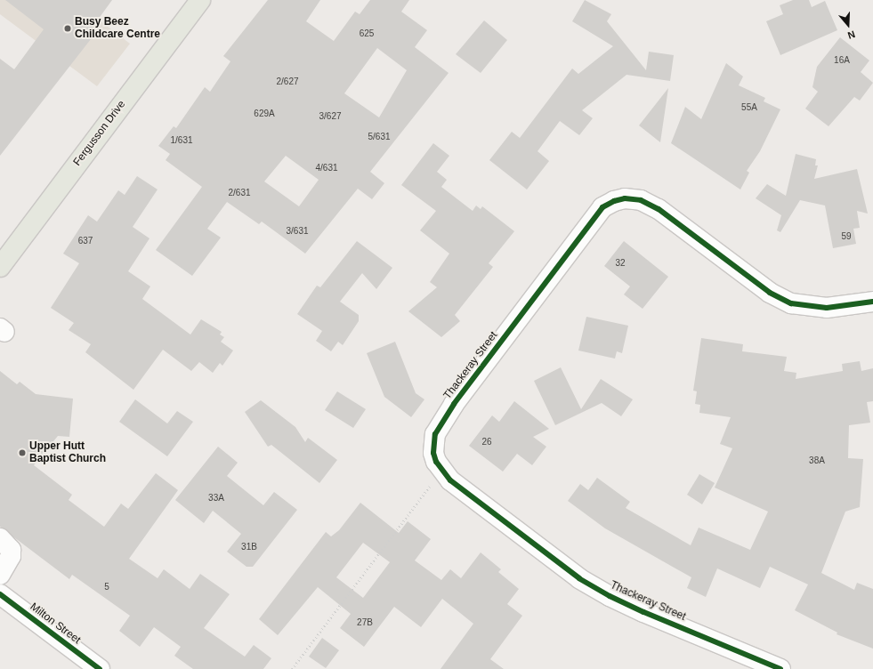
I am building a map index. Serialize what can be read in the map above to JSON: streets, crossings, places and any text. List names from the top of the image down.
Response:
{
  "streets": {
    "main road": ["Fergusson Drive"],
    "street": ["Thackeray Street", "Milton Street"]
  },
  "places": ["Busy Beez Childcare Centre", "Upper Hutt Baptist Church"],
  "house_numbers": [
    "625",
    "16A",
    "2/627",
    "55A",
    "629A",
    "3/627",
    "5/631",
    "1/631",
    "4/631",
    "2/631",
    "3/631",
    "59",
    "637",
    "32",
    "26",
    "38A",
    "33A",
    "31B",
    "5",
    "27B"
  ],
  "north": "bottom"
}
